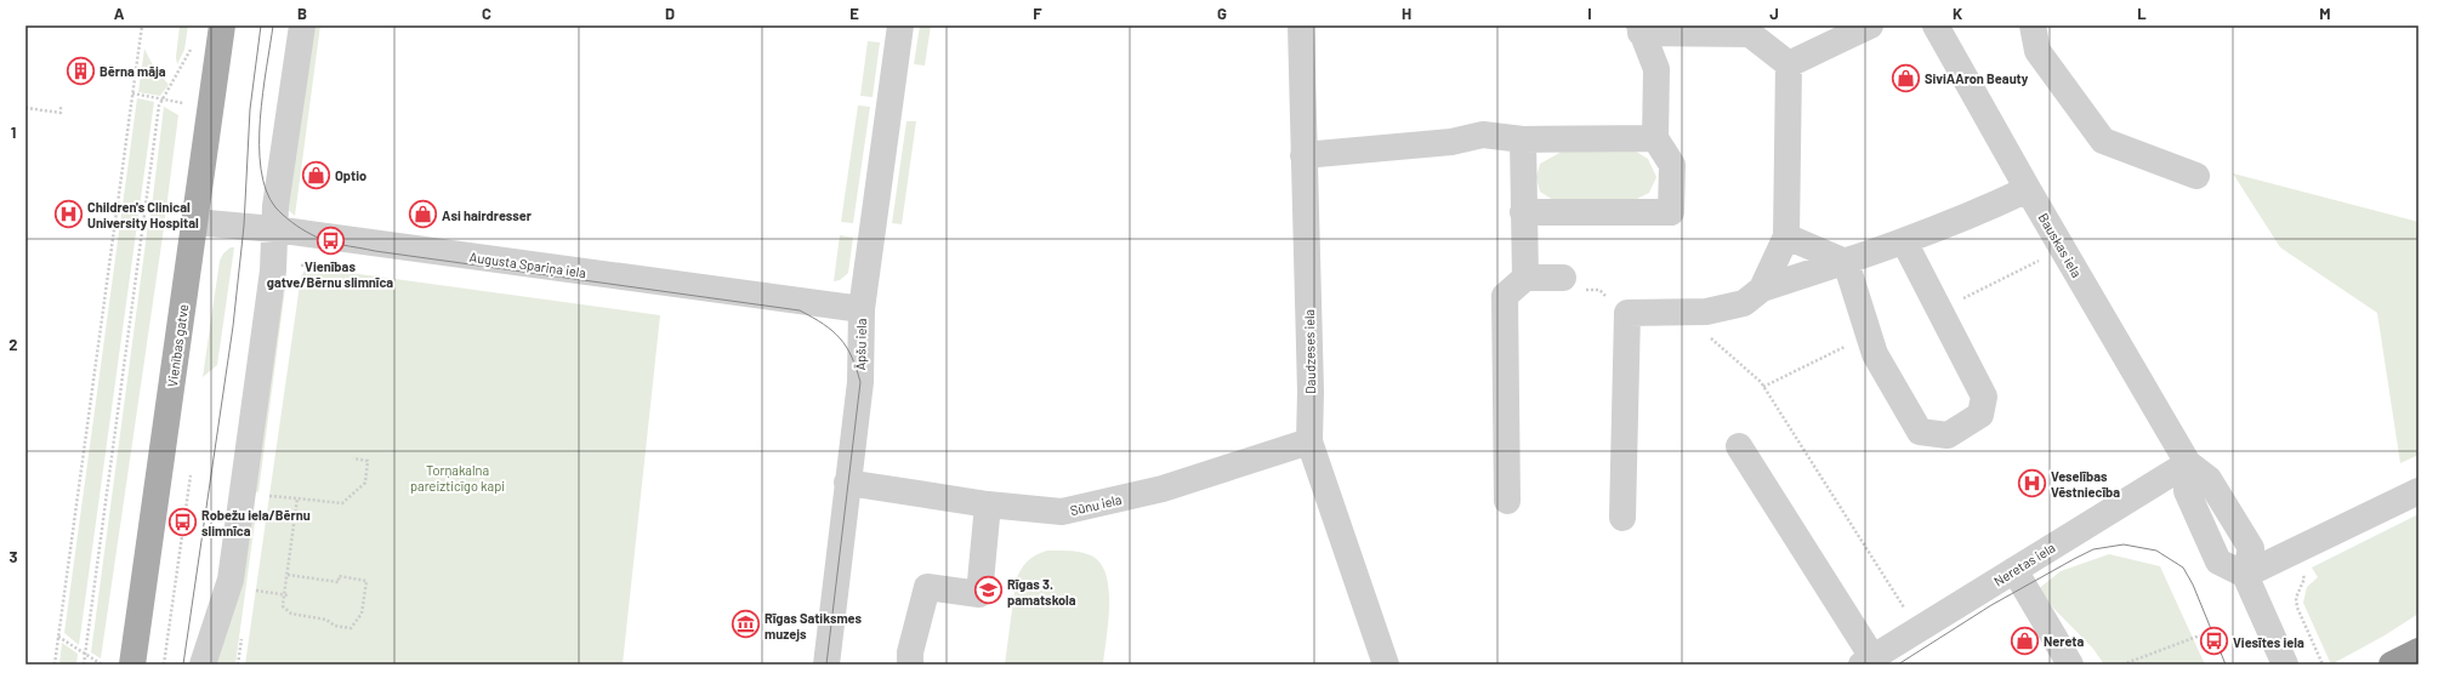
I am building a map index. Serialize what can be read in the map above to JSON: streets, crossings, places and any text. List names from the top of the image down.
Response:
{
  "streets": {
    "main road": ["Vienības gatve"],
    "street": [
      "Bauskas iela",
      "Augusta Spariņa iela",
      "Āpšu iela",
      "Daudzeses iela",
      "Sūnu iela",
      "Neretas iela"
    ]
  },
  "crossings": [
    ["Bauskas iela", "Neretas iela"],
    ["Augusta Spariņa iela", "Āpšu iela"],
    ["Augusta Spariņa iela", "Vienības gatve"],
    ["Āpšu iela", "Sūnu iela"],
    ["Daudzeses iela", "Sūnu iela"]
  ],
  "parks": ["Torņakalna pareizticīgo kapi"],
  "places": {
    "building": ["Bērna māja"],
    "shop": [
      "SiviAAron Beauty",
      "Optio",
      "Asi hairdresser",
      "Nereta"
    ],
    "hospital": ["Children's Clinical University Hospital", "Veselības Vēstniecība"],
    "bus stop": ["Vienības gatve/Bērnu slimnīca", "Robežu iela/Bērnu slimnīca", "Viesītes iela"],
    "school or university": ["Rīgas 3. pamatskola"],
    "museum": ["Rīgas Satiksmes muzejs"]
  },
  "grid": {
    "columns": [
      "A",
      "B",
      "C",
      "D",
      "E",
      "F",
      "G",
      "H",
      "I",
      "J",
      "K",
      "L",
      "M"
    ],
    "rows": ["1", "2", "3"]
  }
}
